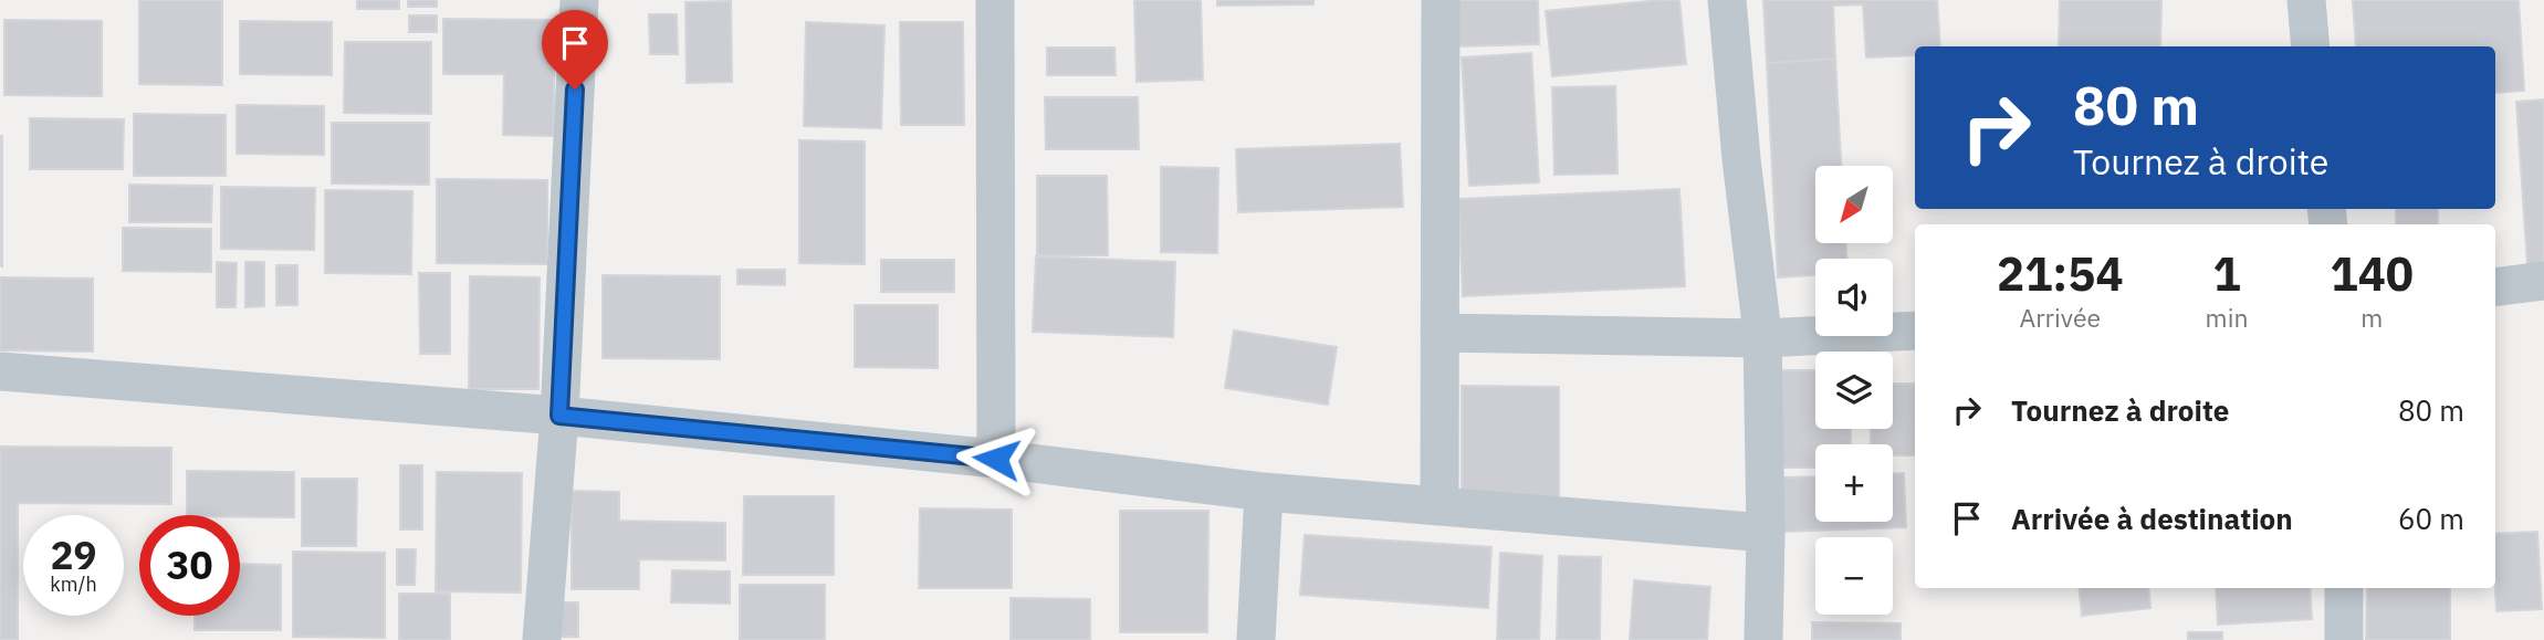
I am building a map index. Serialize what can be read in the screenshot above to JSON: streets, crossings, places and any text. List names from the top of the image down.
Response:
{
  "north": "bottom left",
  "page": {
    "turn": ["80 m", "Tournez à droite"],
    "map_buttons": ["+", "−"],
    "eta": [
      "21:54",
      "Arrivée",
      "1",
      "min",
      "140",
      "m"
    ],
    "list": [
      {
        "name": "Tournez à droite",
        "value": "80 m"
      },
      {
        "name": "Arrivée à destination",
        "value": "60 m"
      }
    ],
    "speed": "29 km/h",
    "limit": "30"
  }
}
